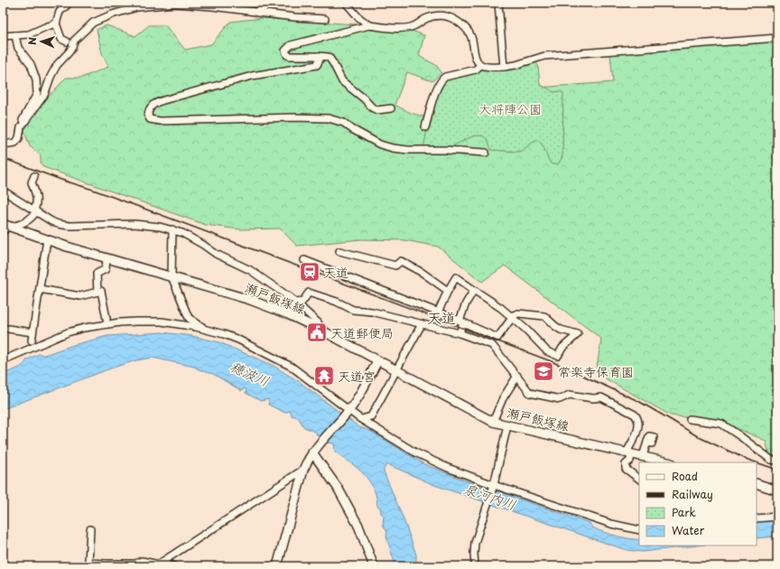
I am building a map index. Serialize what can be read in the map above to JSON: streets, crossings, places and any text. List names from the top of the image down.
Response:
{
  "streets": {
    "main road": ["瀬戸飯塚線"]
  },
  "districts": ["天道"],
  "water": ["穂波川", "泉河内川"],
  "parks": ["大将陣公園"],
  "places": {
    "station": ["天道"],
    "public building": ["天道郵便局"],
    "school or university": ["常楽寺保育園"],
    "temple": ["天道宮"]
  },
  "legend": [
    "Road",
    "Railway",
    "Park",
    "Water"
  ],
  "north": "left"
}
